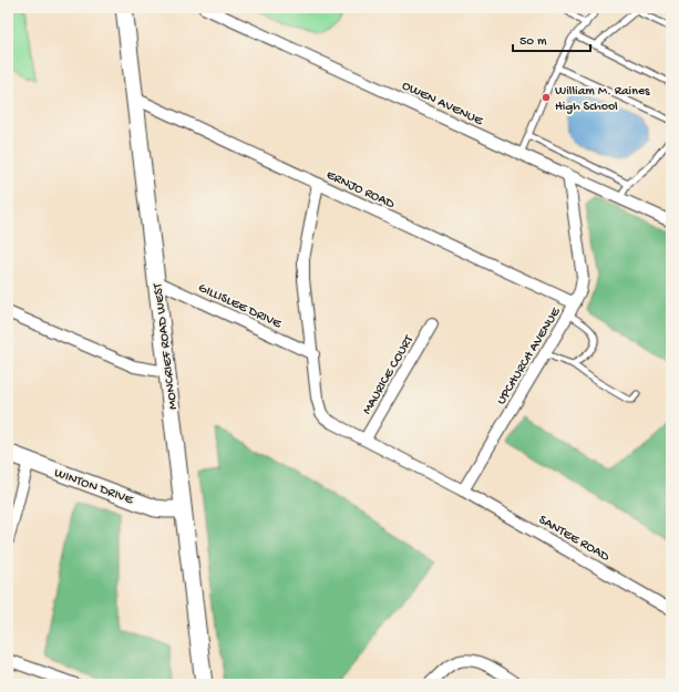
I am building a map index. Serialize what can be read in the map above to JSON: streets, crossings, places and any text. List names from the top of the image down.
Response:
{
  "streets": {
    "main road": ["MONCRIEF ROAD WEST", "WINTON DRIVE"],
    "street": [
      "OWEN AVENUE",
      "ERNJO ROAD",
      "GILLISLEE DRIVE",
      "UPCHURCH AVENUE",
      "MAURICE COURT",
      "SANTEE ROAD"
    ]
  },
  "crossings": [
    ["OWEN AVENUE", "UPCHURCH AVENUE"],
    ["ERNJO ROAD", "MONCRIEF ROAD WEST"],
    ["ERNJO ROAD", "UPCHURCH AVENUE"],
    ["GILLISLEE DRIVE", "MONCRIEF ROAD WEST"],
    ["MONCRIEF ROAD WEST", "WINTON DRIVE"],
    ["UPCHURCH AVENUE", "SANTEE ROAD"]
  ],
  "places": ["William M. Raines High School"],
  "scale_bar": "50 m"
}
